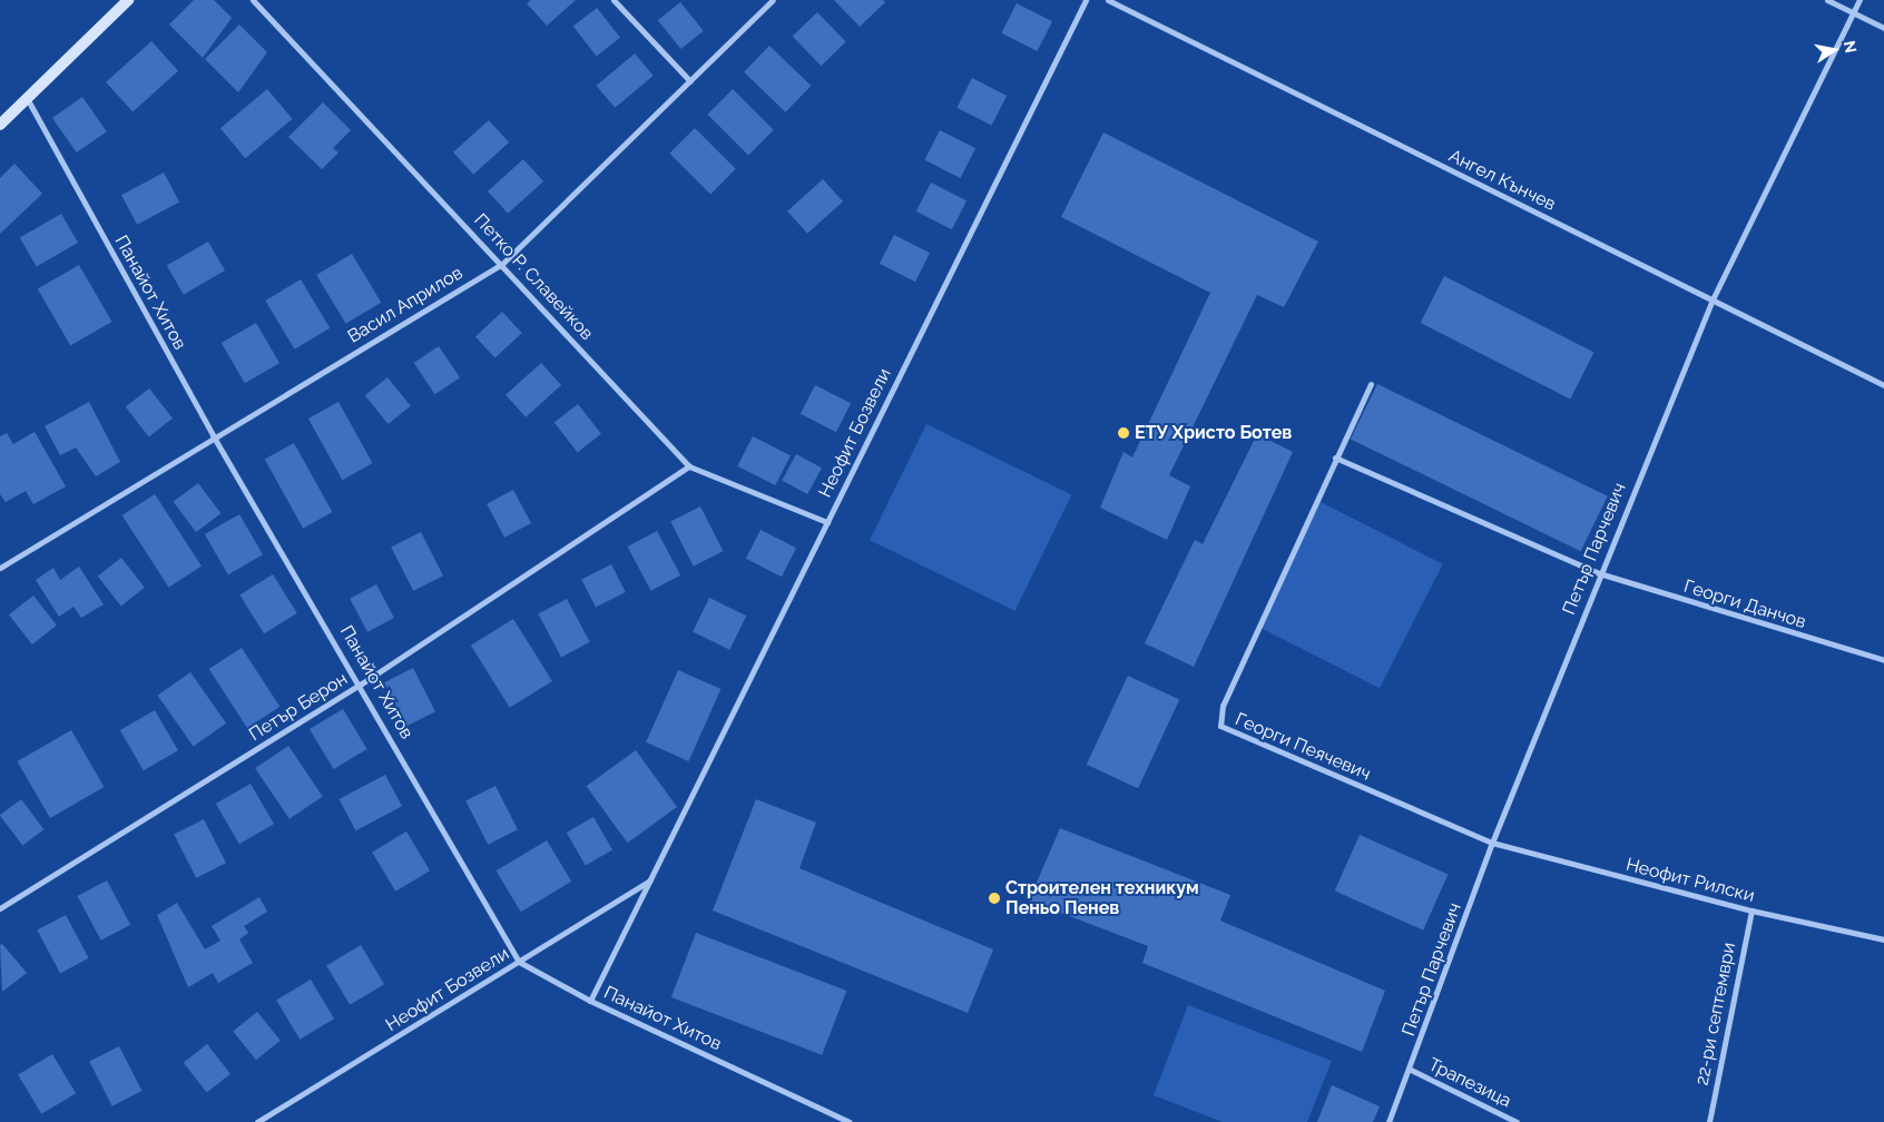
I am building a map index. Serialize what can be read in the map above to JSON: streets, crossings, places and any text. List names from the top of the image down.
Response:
{
  "streets": {
    "street": [
      "Ангел Кънчев",
      "Петко Р. Славейков",
      "Панайот Хитов",
      "Васил Априлов",
      "Неофит Бозвели",
      "Петър Парчевич",
      "Георги Данчов",
      "Петър Берон",
      "Георги Пеячевич",
      "Неофит Рилски",
      "22-ри септември",
      "Трапезица"
    ]
  },
  "crossings": [
    ["Ангел Кънчев", "Петър Парчевич"],
    ["Петко Р. Славейков", "Васил Априлов"],
    ["Петко Р. Славейков", "Неофит Бозвели"],
    ["Петко Р. Славейков", "Петър Берон"],
    ["Панайот Хитов", "Васил Априлов"],
    ["Панайот Хитов", "Неофит Бозвели"],
    ["Панайот Хитов", "Петър Берон"],
    ["Петър Парчевич", "Георги Данчов"],
    ["Петър Парчевич", "Георги Пеячевич"],
    ["Петър Парчевич", "Неофит Рилски"],
    ["Петър Парчевич", "Трапезица"],
    ["Георги Пеячевич", "Неофит Рилски"],
    ["Неофит Рилски", "22-ри септември"]
  ],
  "places": ["ЕТУ Христо Ботев", "Строителен техникум Пеньо Пенев"],
  "north": "right"
}
